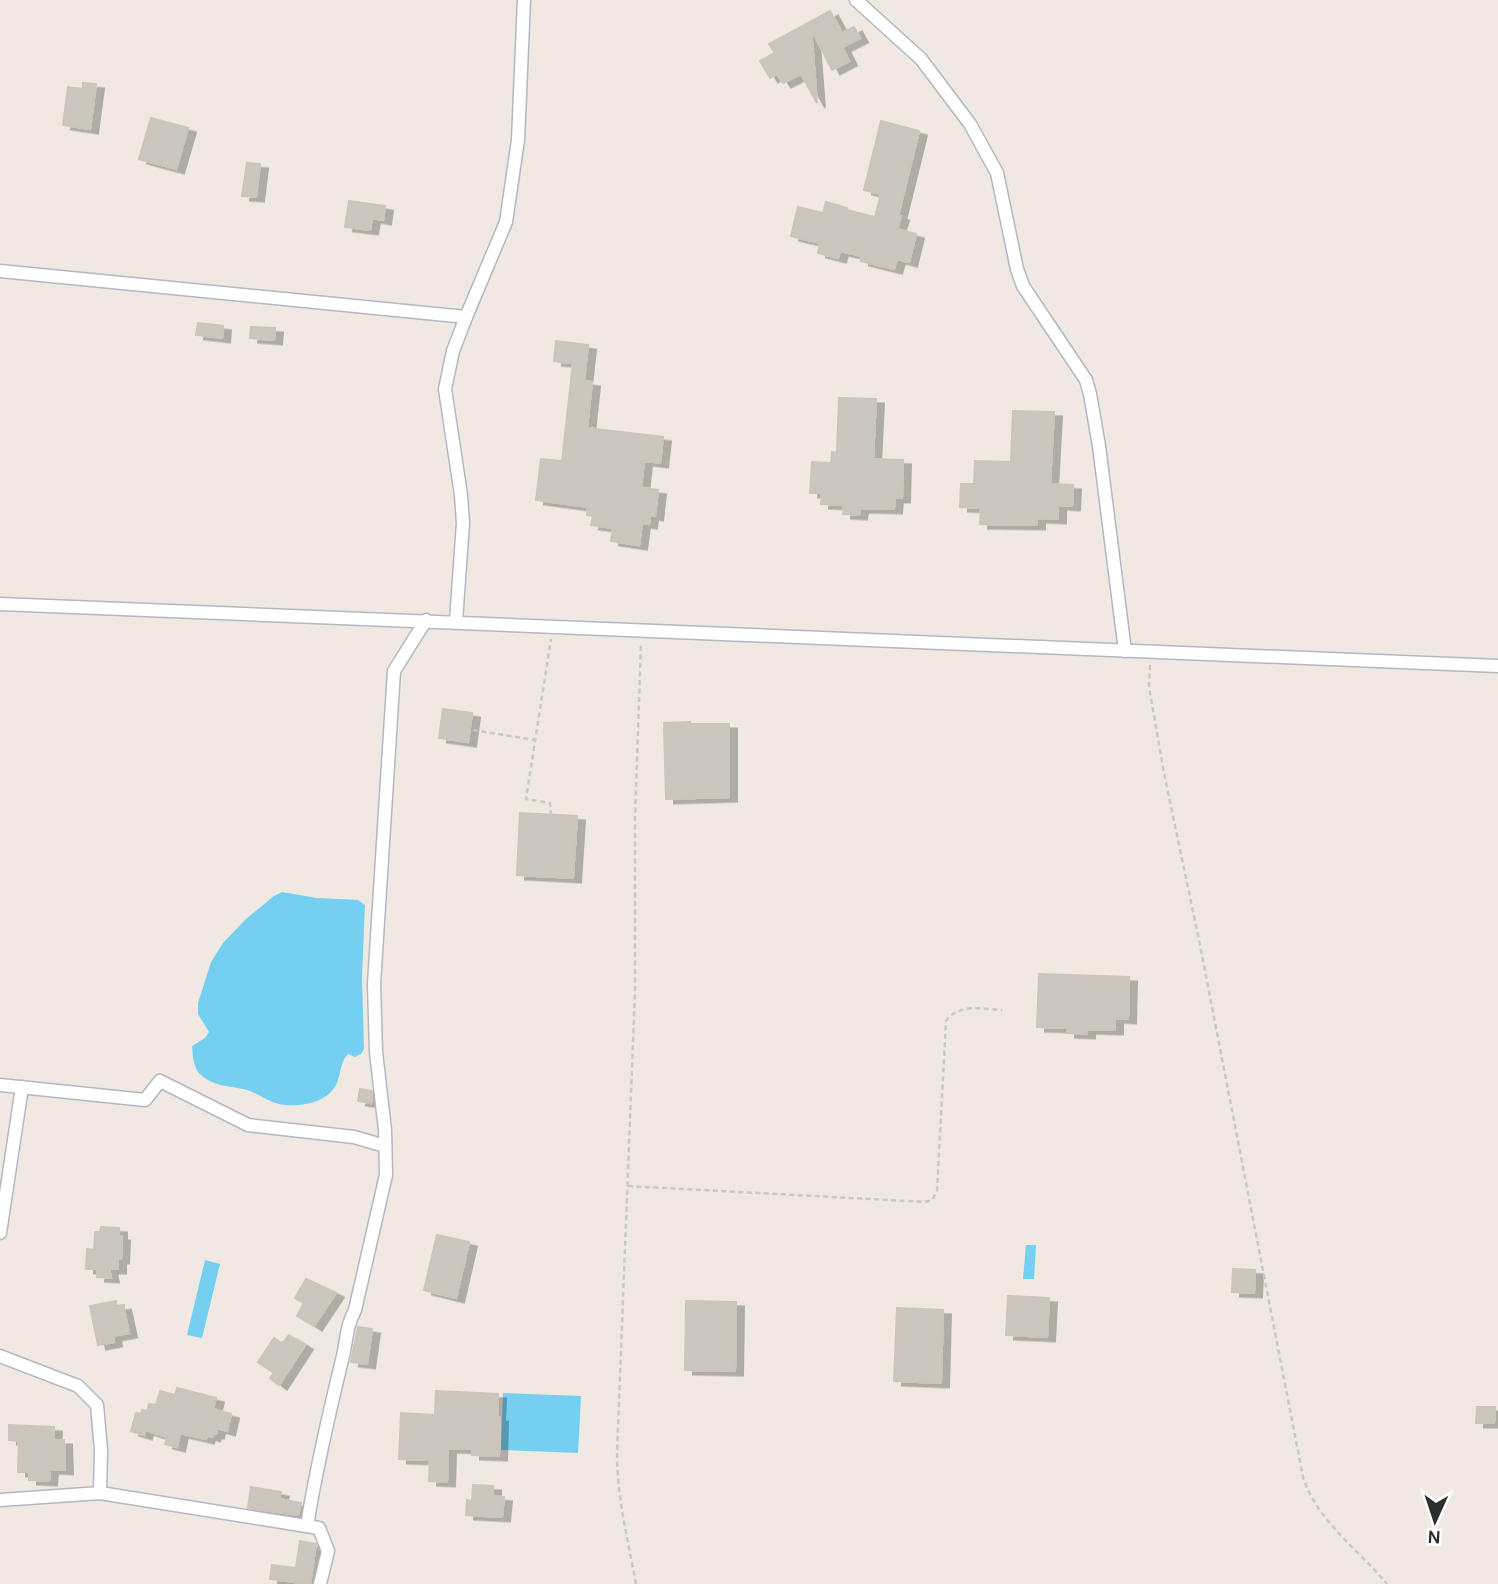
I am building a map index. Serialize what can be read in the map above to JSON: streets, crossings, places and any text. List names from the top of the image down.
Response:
{
  "north": "bottom"
}
